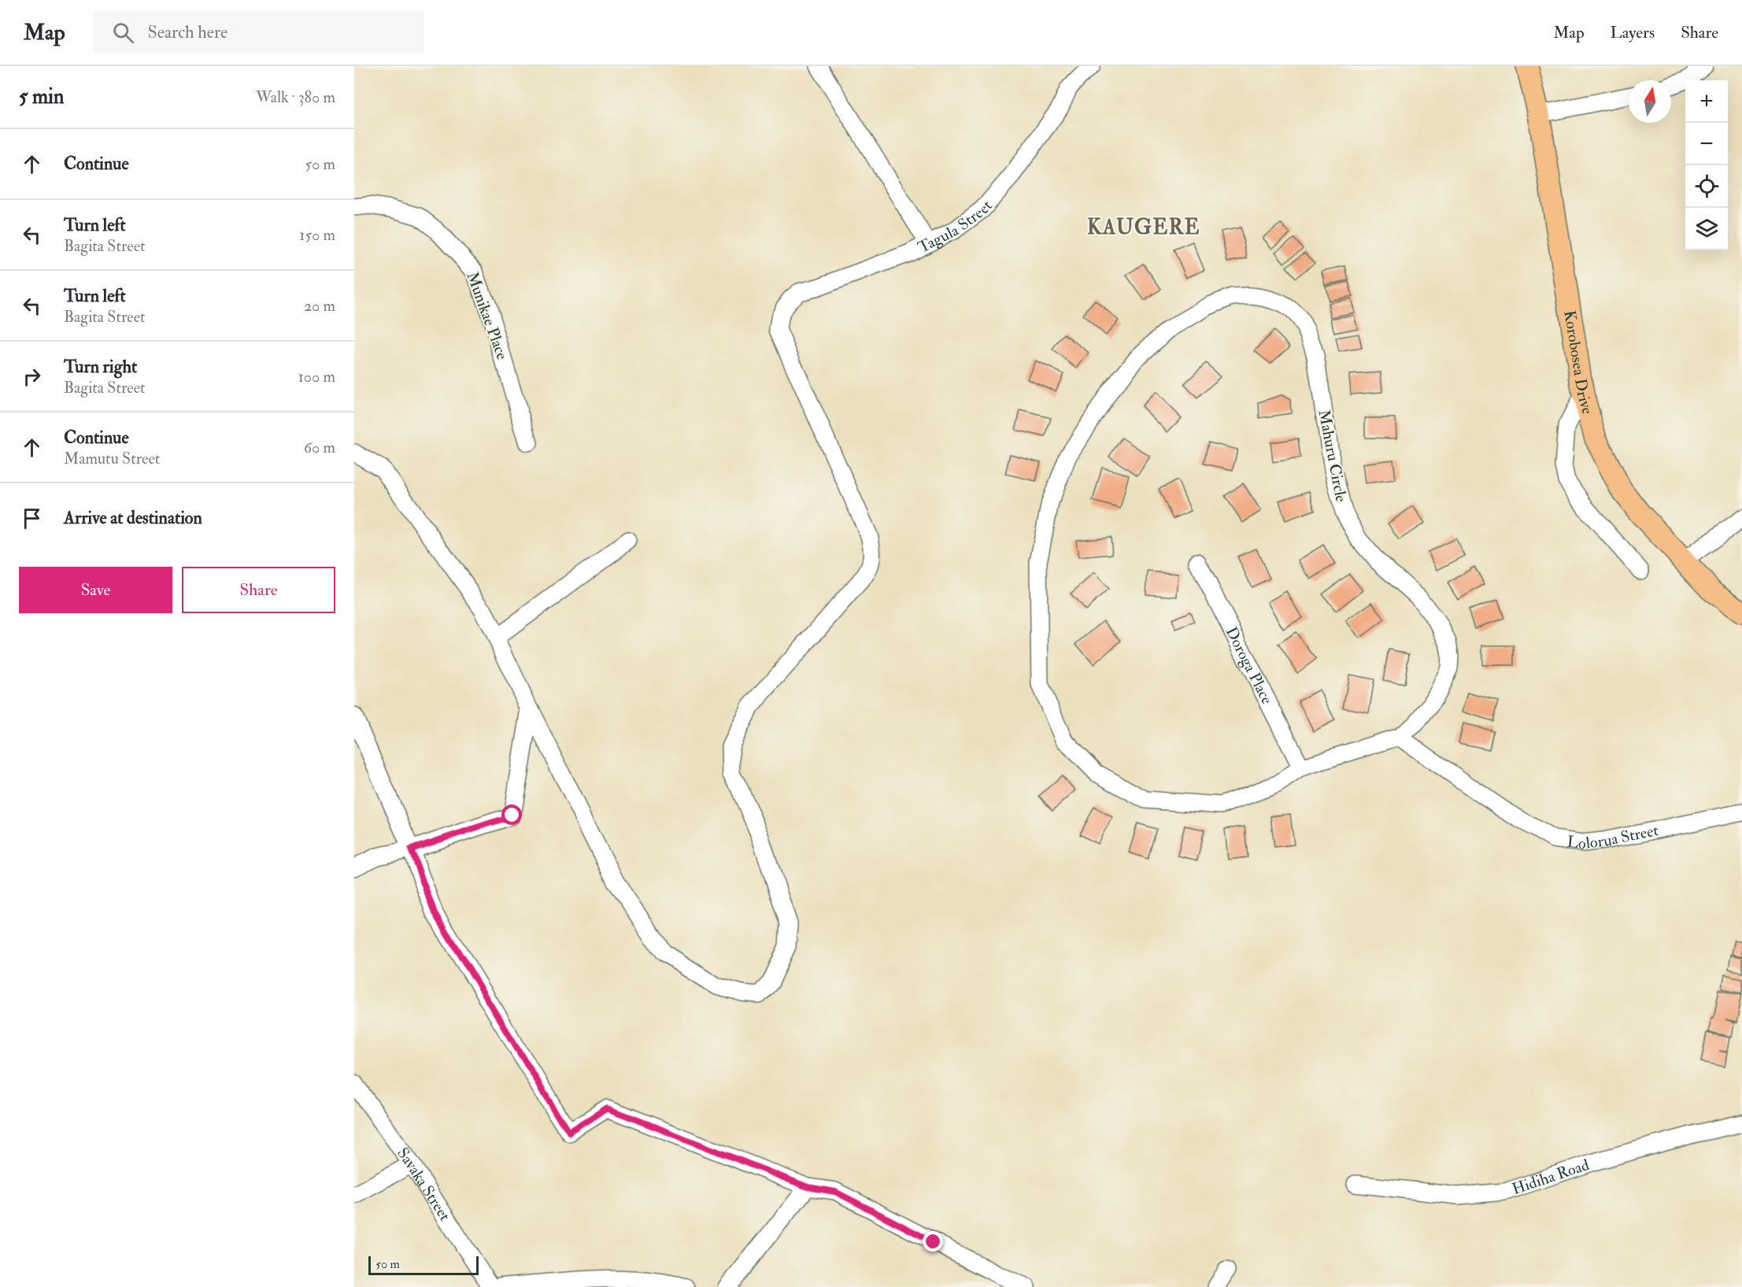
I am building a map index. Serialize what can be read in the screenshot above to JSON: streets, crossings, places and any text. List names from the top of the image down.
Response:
{
  "streets": {
    "main road": ["Korobosea Drive"],
    "street": [
      "Tagula Street",
      "Munikae Place",
      "Mahuru Circle",
      "Doroga Place",
      "Lolorua Street",
      "Hidiha Road",
      "Savaka Street"
    ]
  },
  "crossings": [
    ["Mahuru Circle", "Doroga Place"],
    ["Mahuru Circle", "Lolorua Street"]
  ],
  "districts": ["KAUGERE"],
  "scale_bar": "50 m",
  "north": "top",
  "page": {
    "header": "Map",
    "search": "Search here",
    "nav": ["Map", "Layers", "Share"],
    "heading": ["5 min", "Walk · 380 m"],
    "map_buttons": ["+", "−"],
    "list": [
      ["Continue", "50 m"],
      ["Turn left", "Bagita Street", "150 m"],
      ["Turn left", "Bagita Street", "20 m"],
      ["Turn right", "Bagita Street", "100 m"],
      ["Continue", "Mamutu Street", "60 m"],
      "Arrive at destination"
    ],
    "buttons": ["Save", "Share"],
    "scale": "50 m"
  }
}
